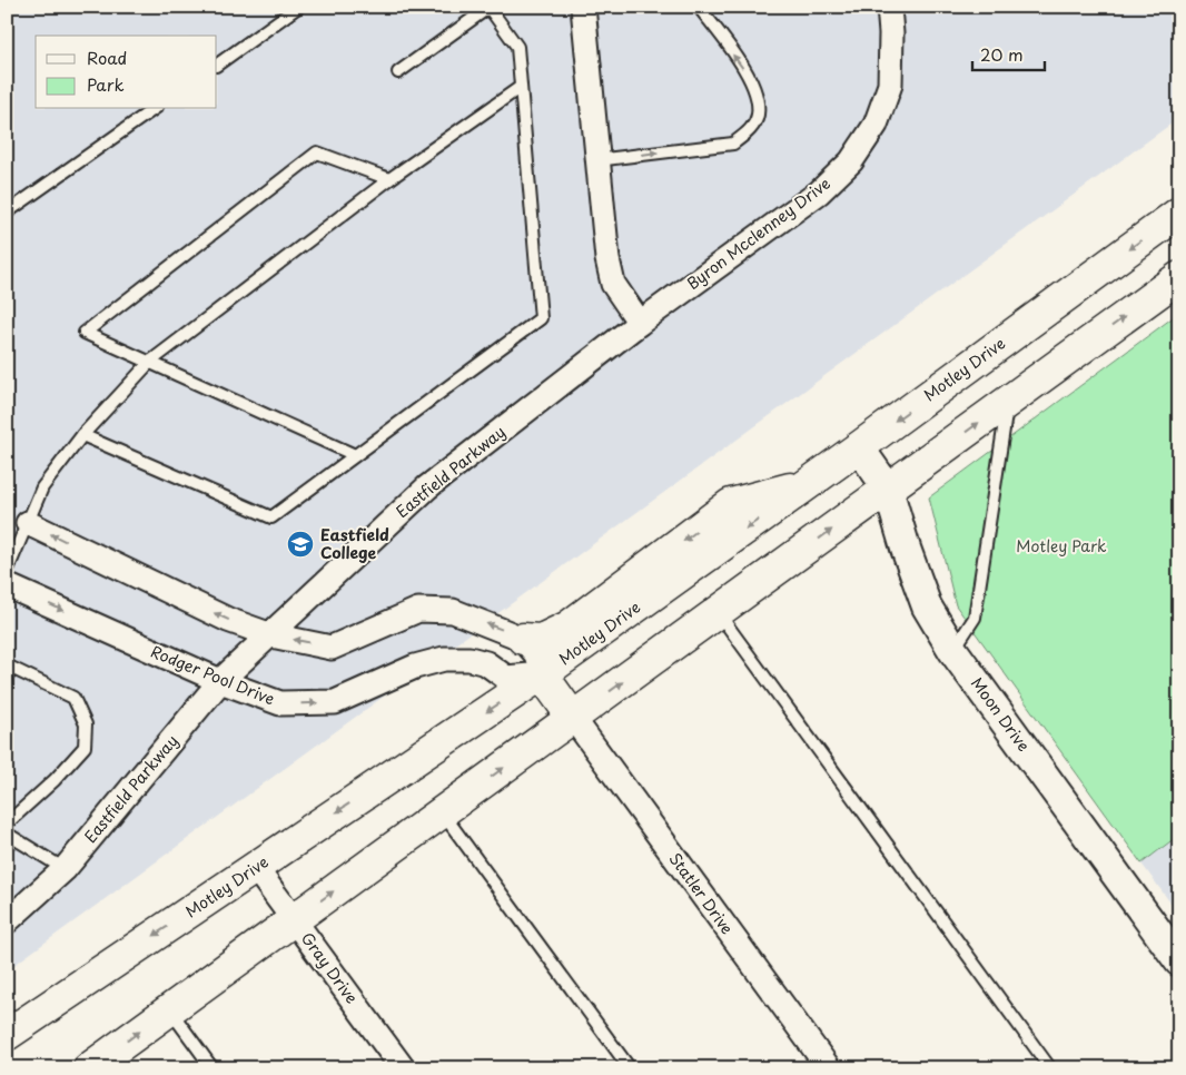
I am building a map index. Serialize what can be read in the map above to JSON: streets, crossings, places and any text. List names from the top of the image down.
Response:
{
  "streets": {
    "main road": ["Motley Drive"],
    "street": [
      "Byron Mcclenney Drive",
      "Eastfield Parkway",
      "Rodger Pool Drive",
      "Moon Drive",
      "Statler Drive",
      "Gray Drive"
    ]
  },
  "crossings": [
    ["Byron Mcclenney Drive", "Eastfield Parkway"],
    ["Motley Drive", "Rodger Pool Drive"],
    ["Motley Drive", "Moon Drive"],
    ["Motley Drive", "Gray Drive"],
    ["Eastfield Parkway", "Rodger Pool Drive"]
  ],
  "parks": ["Motley Park"],
  "places": {
    "school or university": ["Eastfield College"]
  },
  "legend": ["Road", "Park"],
  "scale_bar": "20 m"
}
